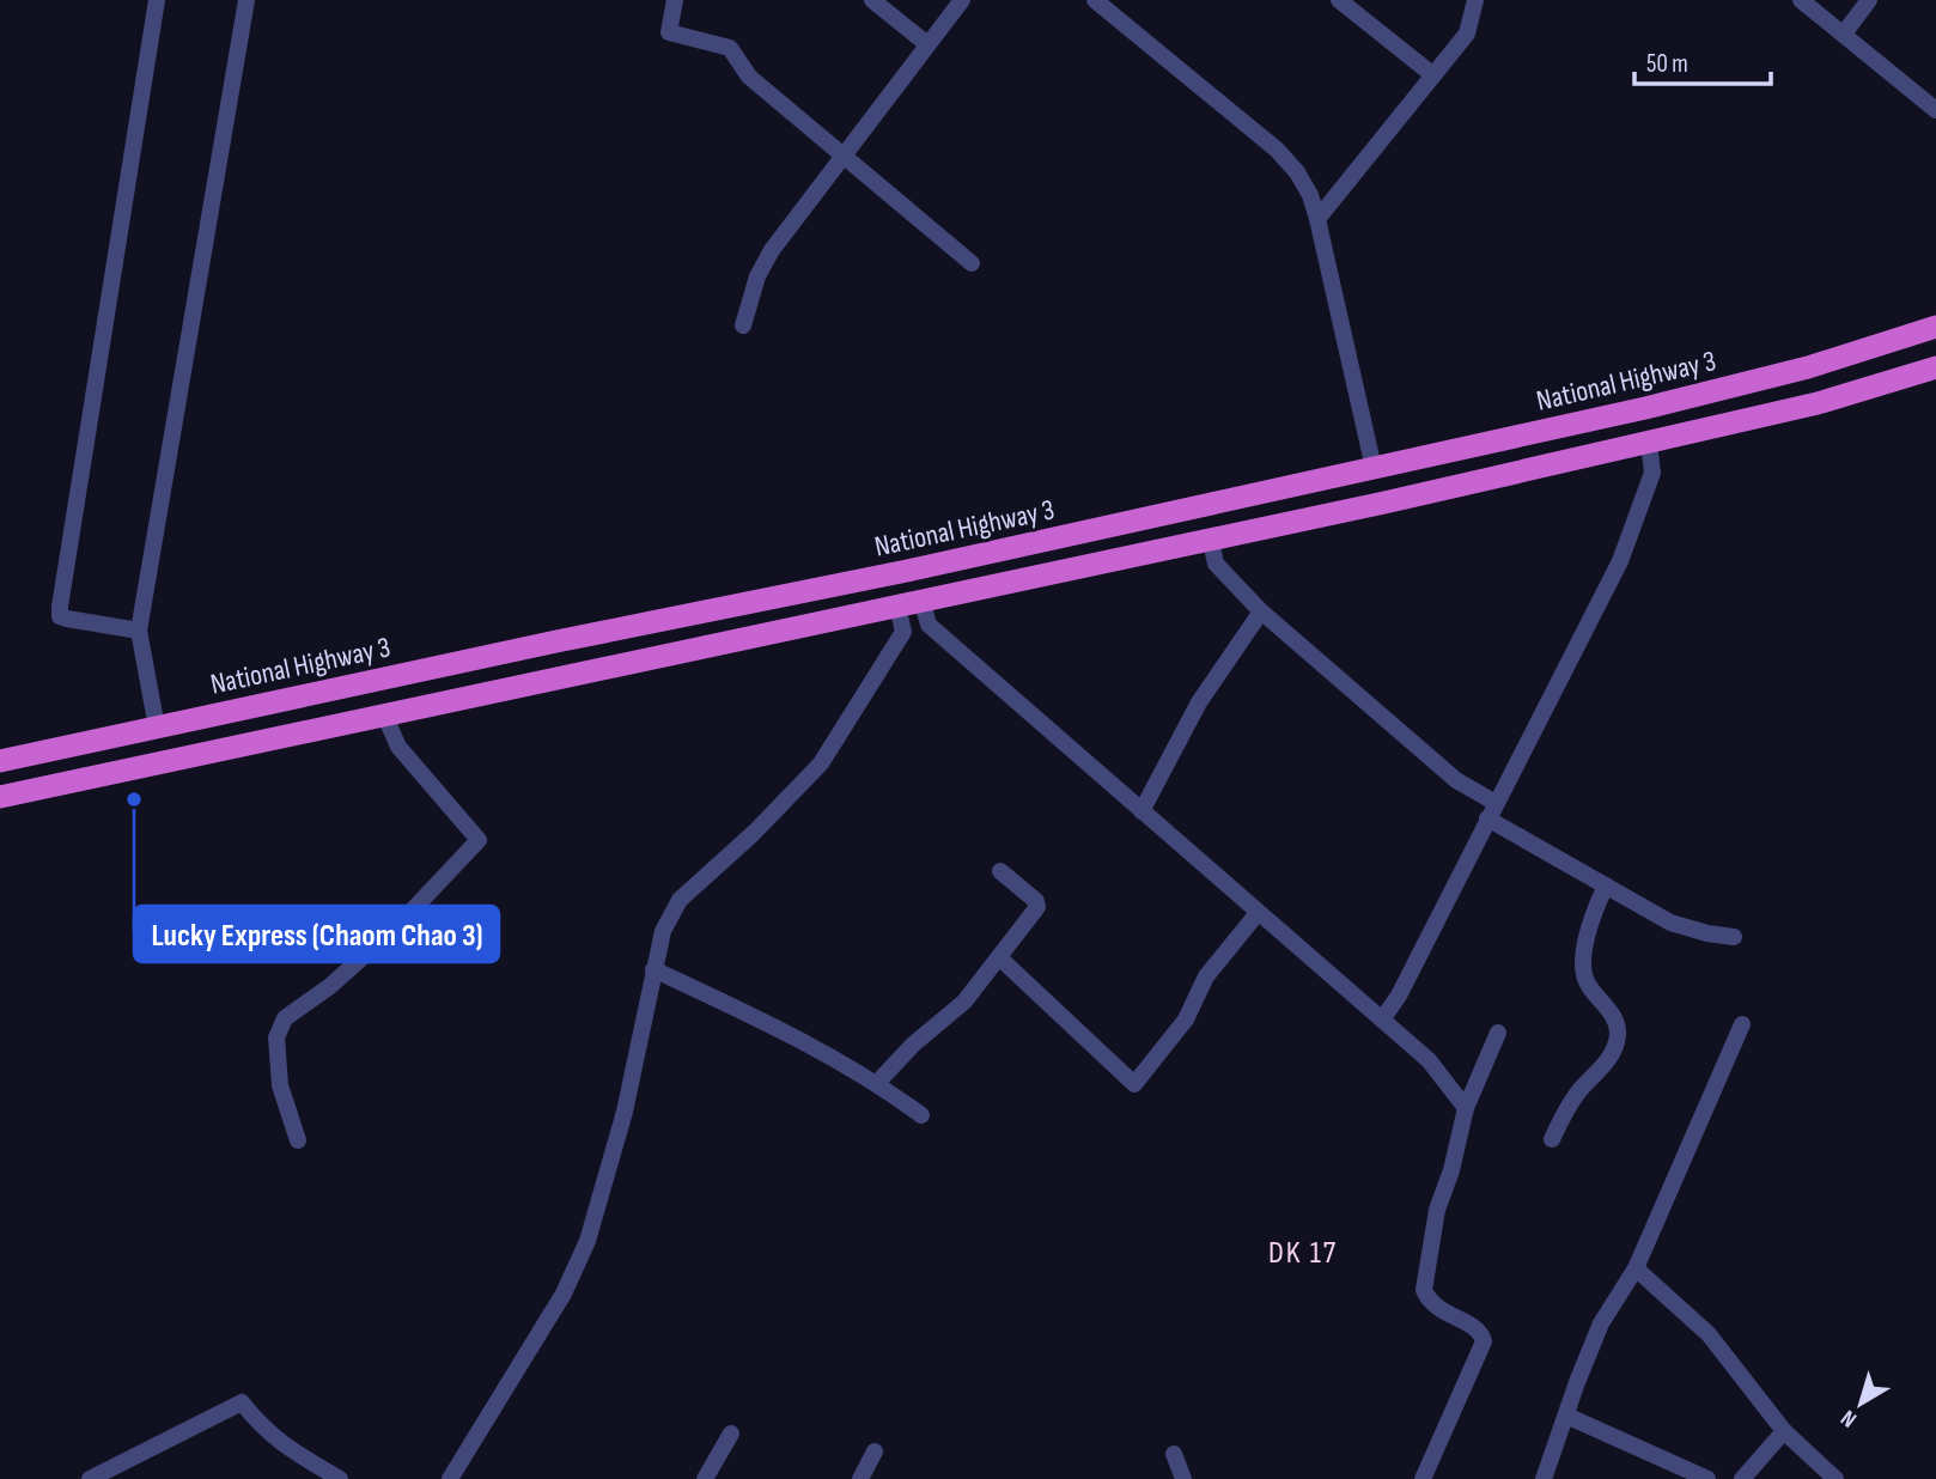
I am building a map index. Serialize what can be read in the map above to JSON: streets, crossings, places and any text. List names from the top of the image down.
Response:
{
  "streets": {
    "highway": ["National Highway 3"]
  },
  "districts": ["DK 17"],
  "places": ["Lucky Express (Chaom Chao 3)"],
  "scale_bar": "50 m",
  "north": "bottom left"
}
